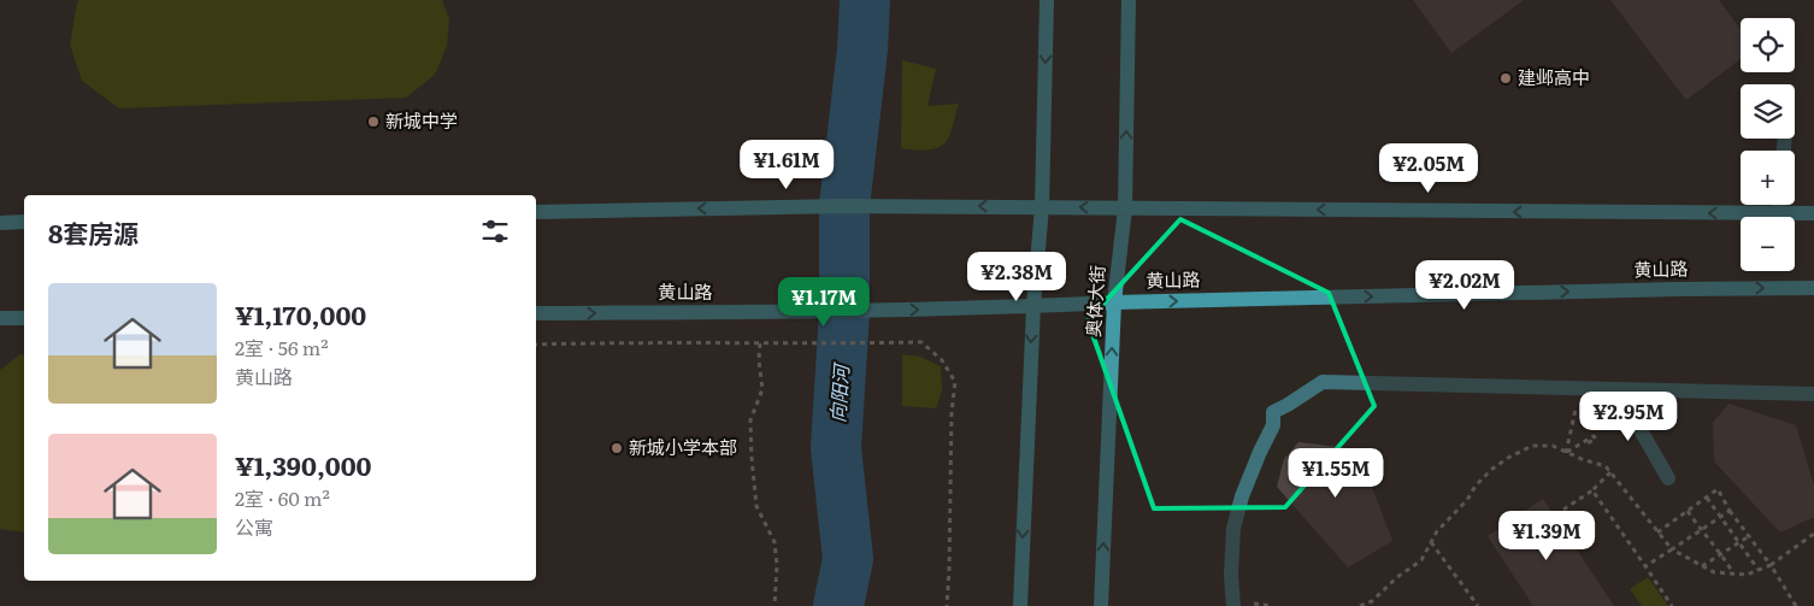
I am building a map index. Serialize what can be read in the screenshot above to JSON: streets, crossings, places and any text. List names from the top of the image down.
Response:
{
  "streets": {
    "main road": ["黄山路", "奥体大街"]
  },
  "crossings": [
    ["黄山路", "奥体大街"]
  ],
  "water": ["向阳河"],
  "places": ["建邺高中", "新城中学", "新城小学本部"],
  "page": {
    "map_buttons": ["+", "−"],
    "price": [
      "¥1.61M",
      "¥2.05M",
      "¥2.38M",
      "¥2.02M",
      "¥1.17M",
      "¥2.95M",
      "¥1.55M",
      "¥1.39M"
    ],
    "heading": "8套房源",
    "list": [
      {
        "name": "¥1,170,000",
        "note": "2室 · 56 m² · 黄山路"
      },
      {
        "name": "¥1,390,000",
        "note": "2室 · 60 m² · 公寓"
      }
    ]
  }
}
